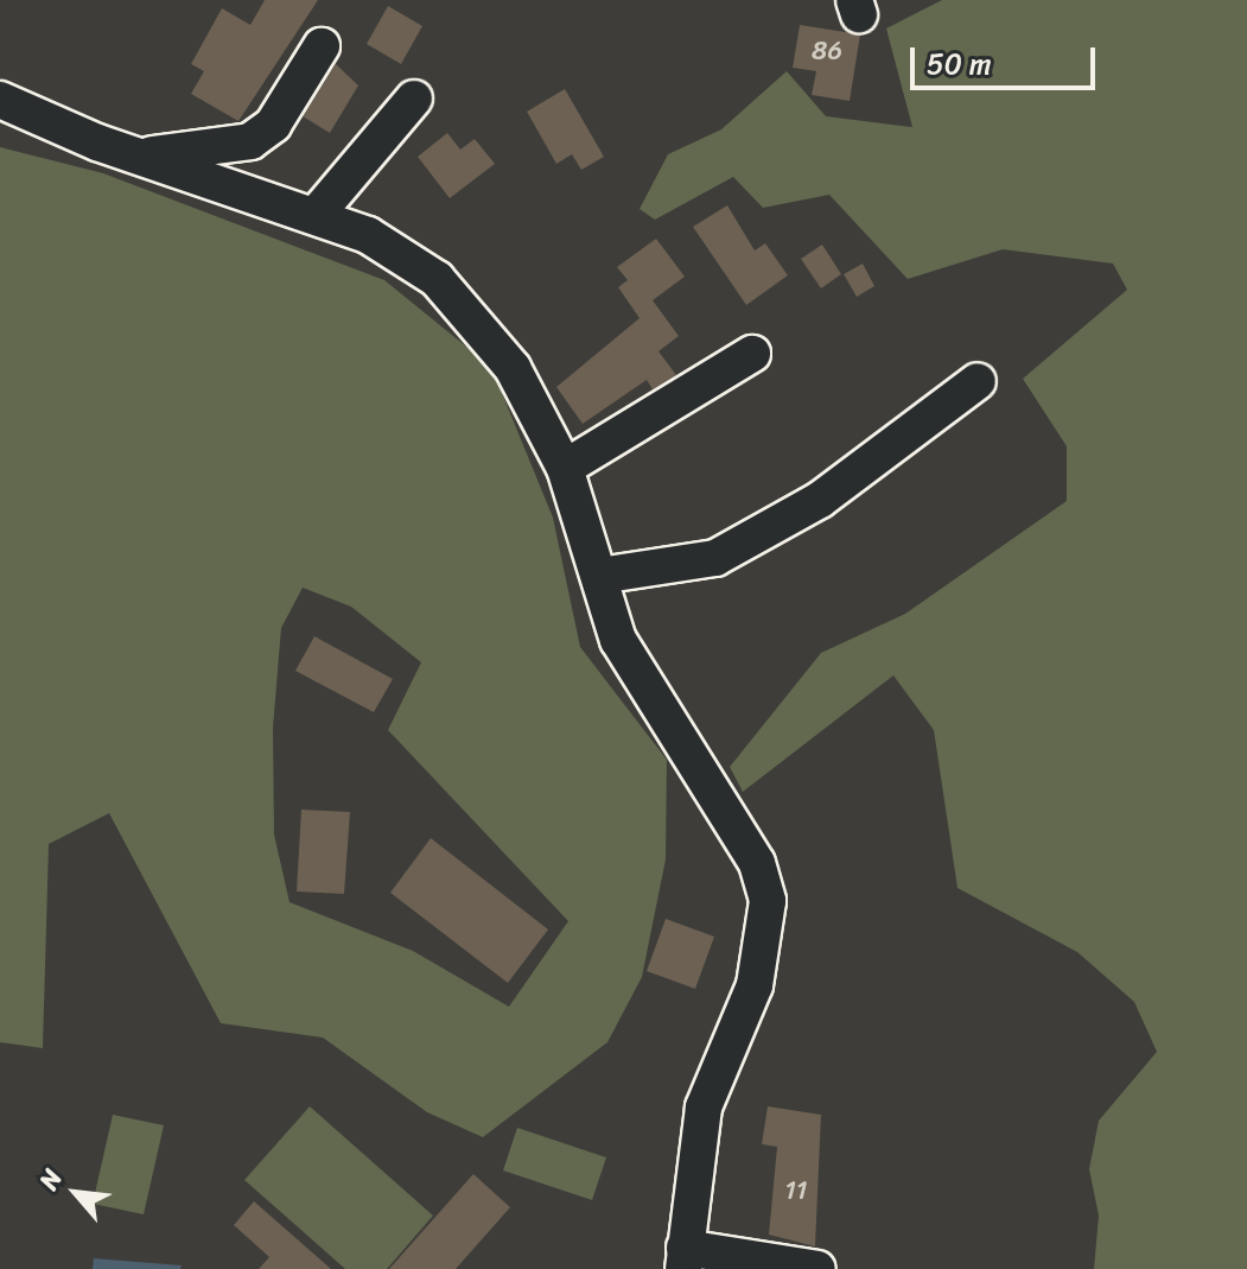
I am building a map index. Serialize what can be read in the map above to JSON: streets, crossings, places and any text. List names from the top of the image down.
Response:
{
  "house_numbers": ["86", "11"],
  "scale_bar": "50 m",
  "north": "top left"
}
